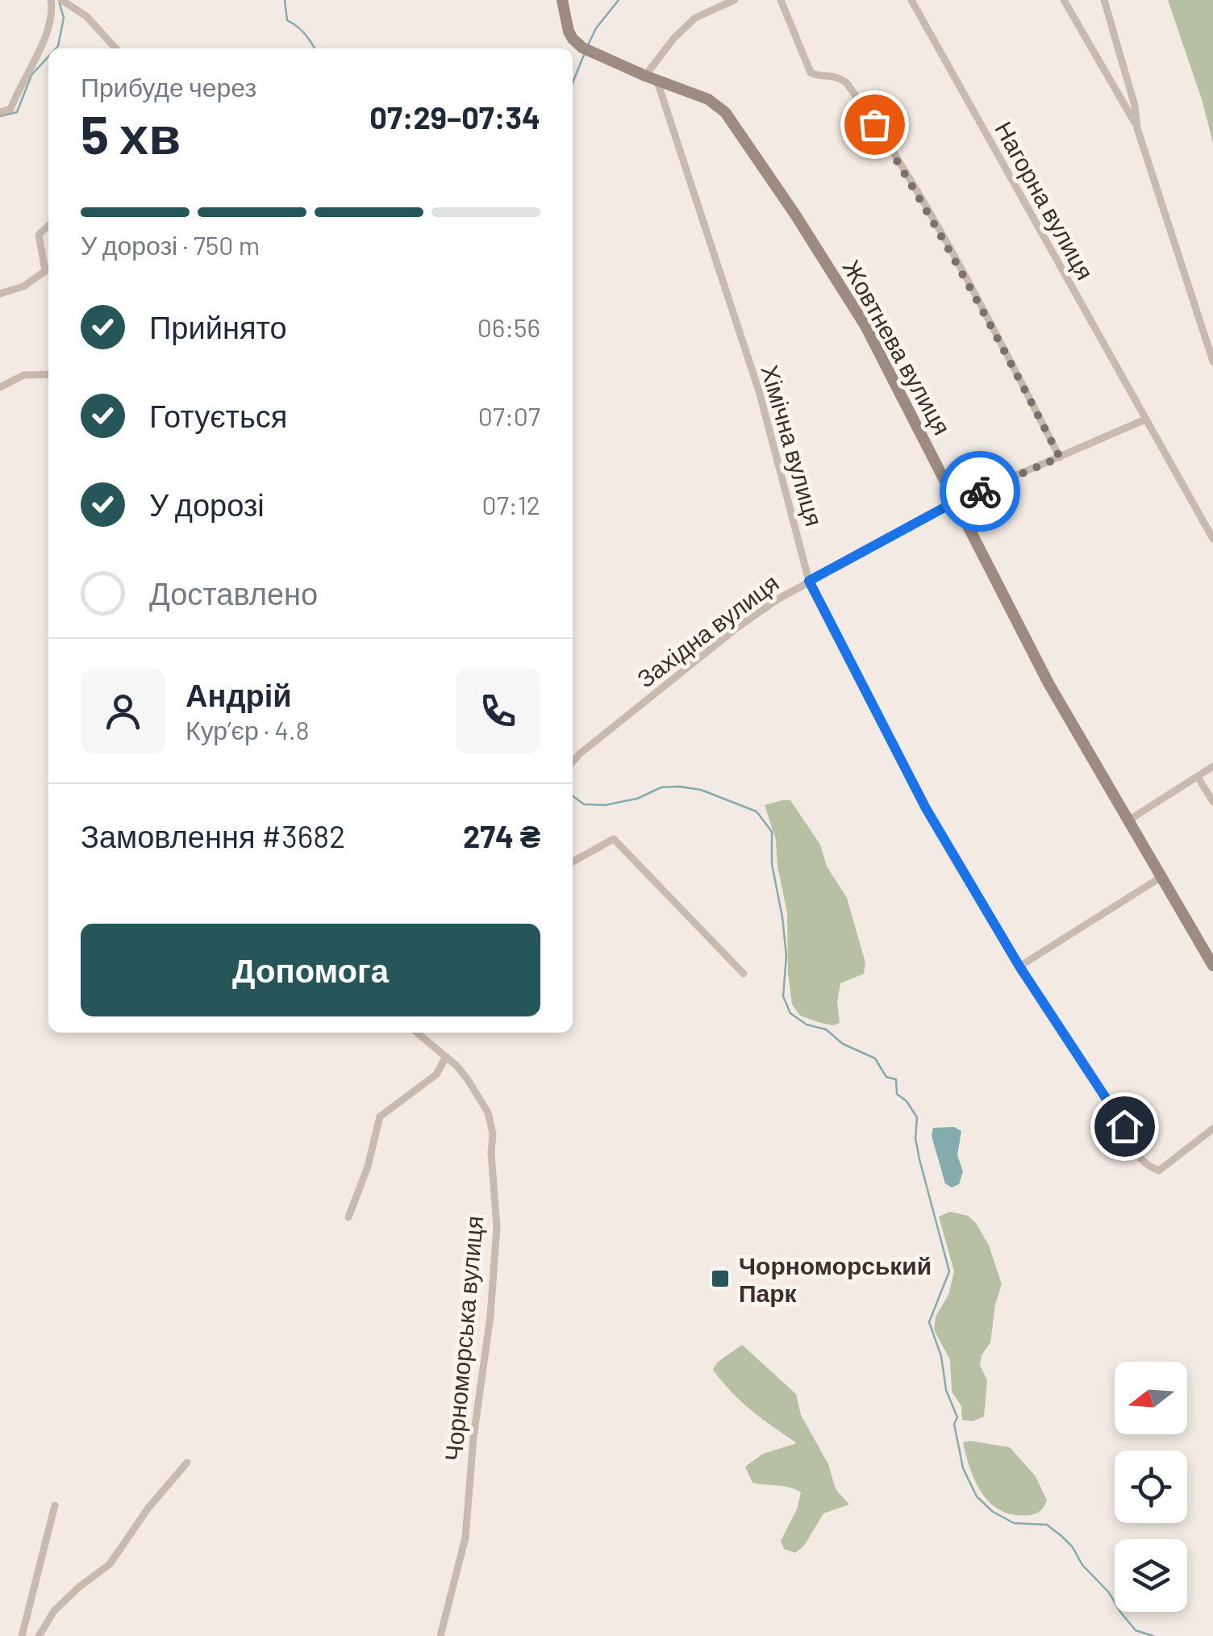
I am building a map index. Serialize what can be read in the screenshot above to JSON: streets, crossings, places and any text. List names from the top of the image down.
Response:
{
  "streets": {
    "main road": ["Жовтнева вулиця"],
    "street": [
      "Нагорна вулиця",
      "Хімічна вулиця",
      "Західна вулиця",
      "Чорноморська вулиця"
    ]
  },
  "crossings": [
    ["Нагорна вулиця", "Західна вулиця"],
    ["Жовтнева вулиця", "Хімічна вулиця"],
    ["Жовтнева вулиця", "Західна вулиця"],
    ["Хімічна вулиця", "Західна вулиця"]
  ],
  "places": {
    "transit": ["Чорноморський Парк"]
  },
  "north": "left",
  "page": {
    "heading": ["5 хв", "Прибуде через", "07:29–07:34"],
    "panel": [
      "Андрій",
      "Кур’єр · 4.8",
      "Замовлення #3682",
      "274 ₴"
    ],
    "bar": "У дорозі · 750 m",
    "list": [
      ["Прийнято", "06:56"],
      ["Готується", "07:07"],
      ["У дорозі", "07:12"],
      "Доставлено"
    ],
    "buttons": "Допомога"
  }
}
